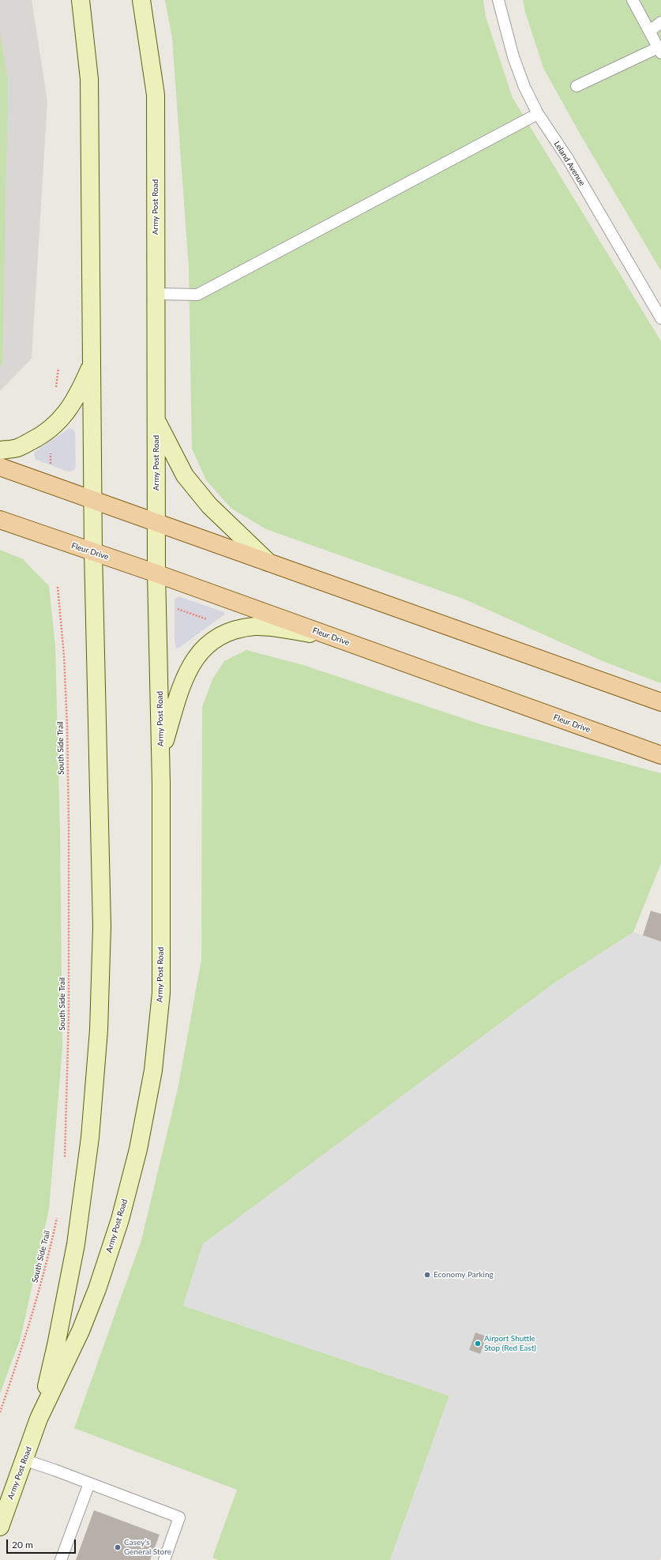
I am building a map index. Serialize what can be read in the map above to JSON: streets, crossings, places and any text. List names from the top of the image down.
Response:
{
  "streets": {
    "main road": ["Army Post Road", "Fleur Drive"],
    "lane": ["Leland Avenue"],
    "path": ["South Side Trail"]
  },
  "crossings": [
    ["Army Post Road", "Fleur Drive"]
  ],
  "places": ["Economy Parking", "Airport Shuttle Stop (Red East)", "Casey's General Store"],
  "scale_bar": "20 m"
}
